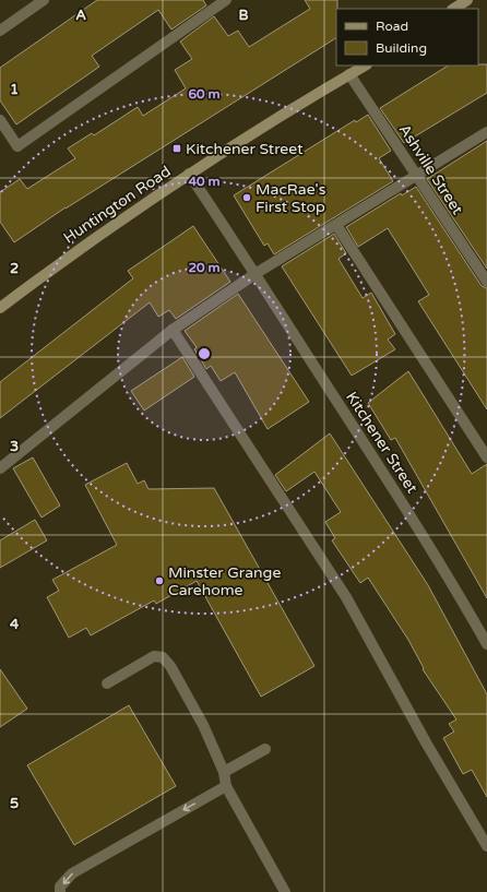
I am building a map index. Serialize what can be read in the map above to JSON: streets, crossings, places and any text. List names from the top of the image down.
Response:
{
  "streets": {
    "street": ["Ashville Street", "Huntington Road", "Kitchener Street"]
  },
  "crossings": [
    ["Ashville Street", "Huntington Road"],
    ["Huntington Road", "Kitchener Street"]
  ],
  "places": {
    "transit": ["Kitchener Street"],
    "other": ["MacRae's First Stop", "Minster Grange Carehome"]
  },
  "legend": ["Road", "Building"],
  "grid": {
    "columns": ["A", "B"],
    "rows": [
      "1",
      "2",
      "3",
      "4",
      "5"
    ]
  },
  "rings": ["60 m", "40 m", "20 m"]
}
